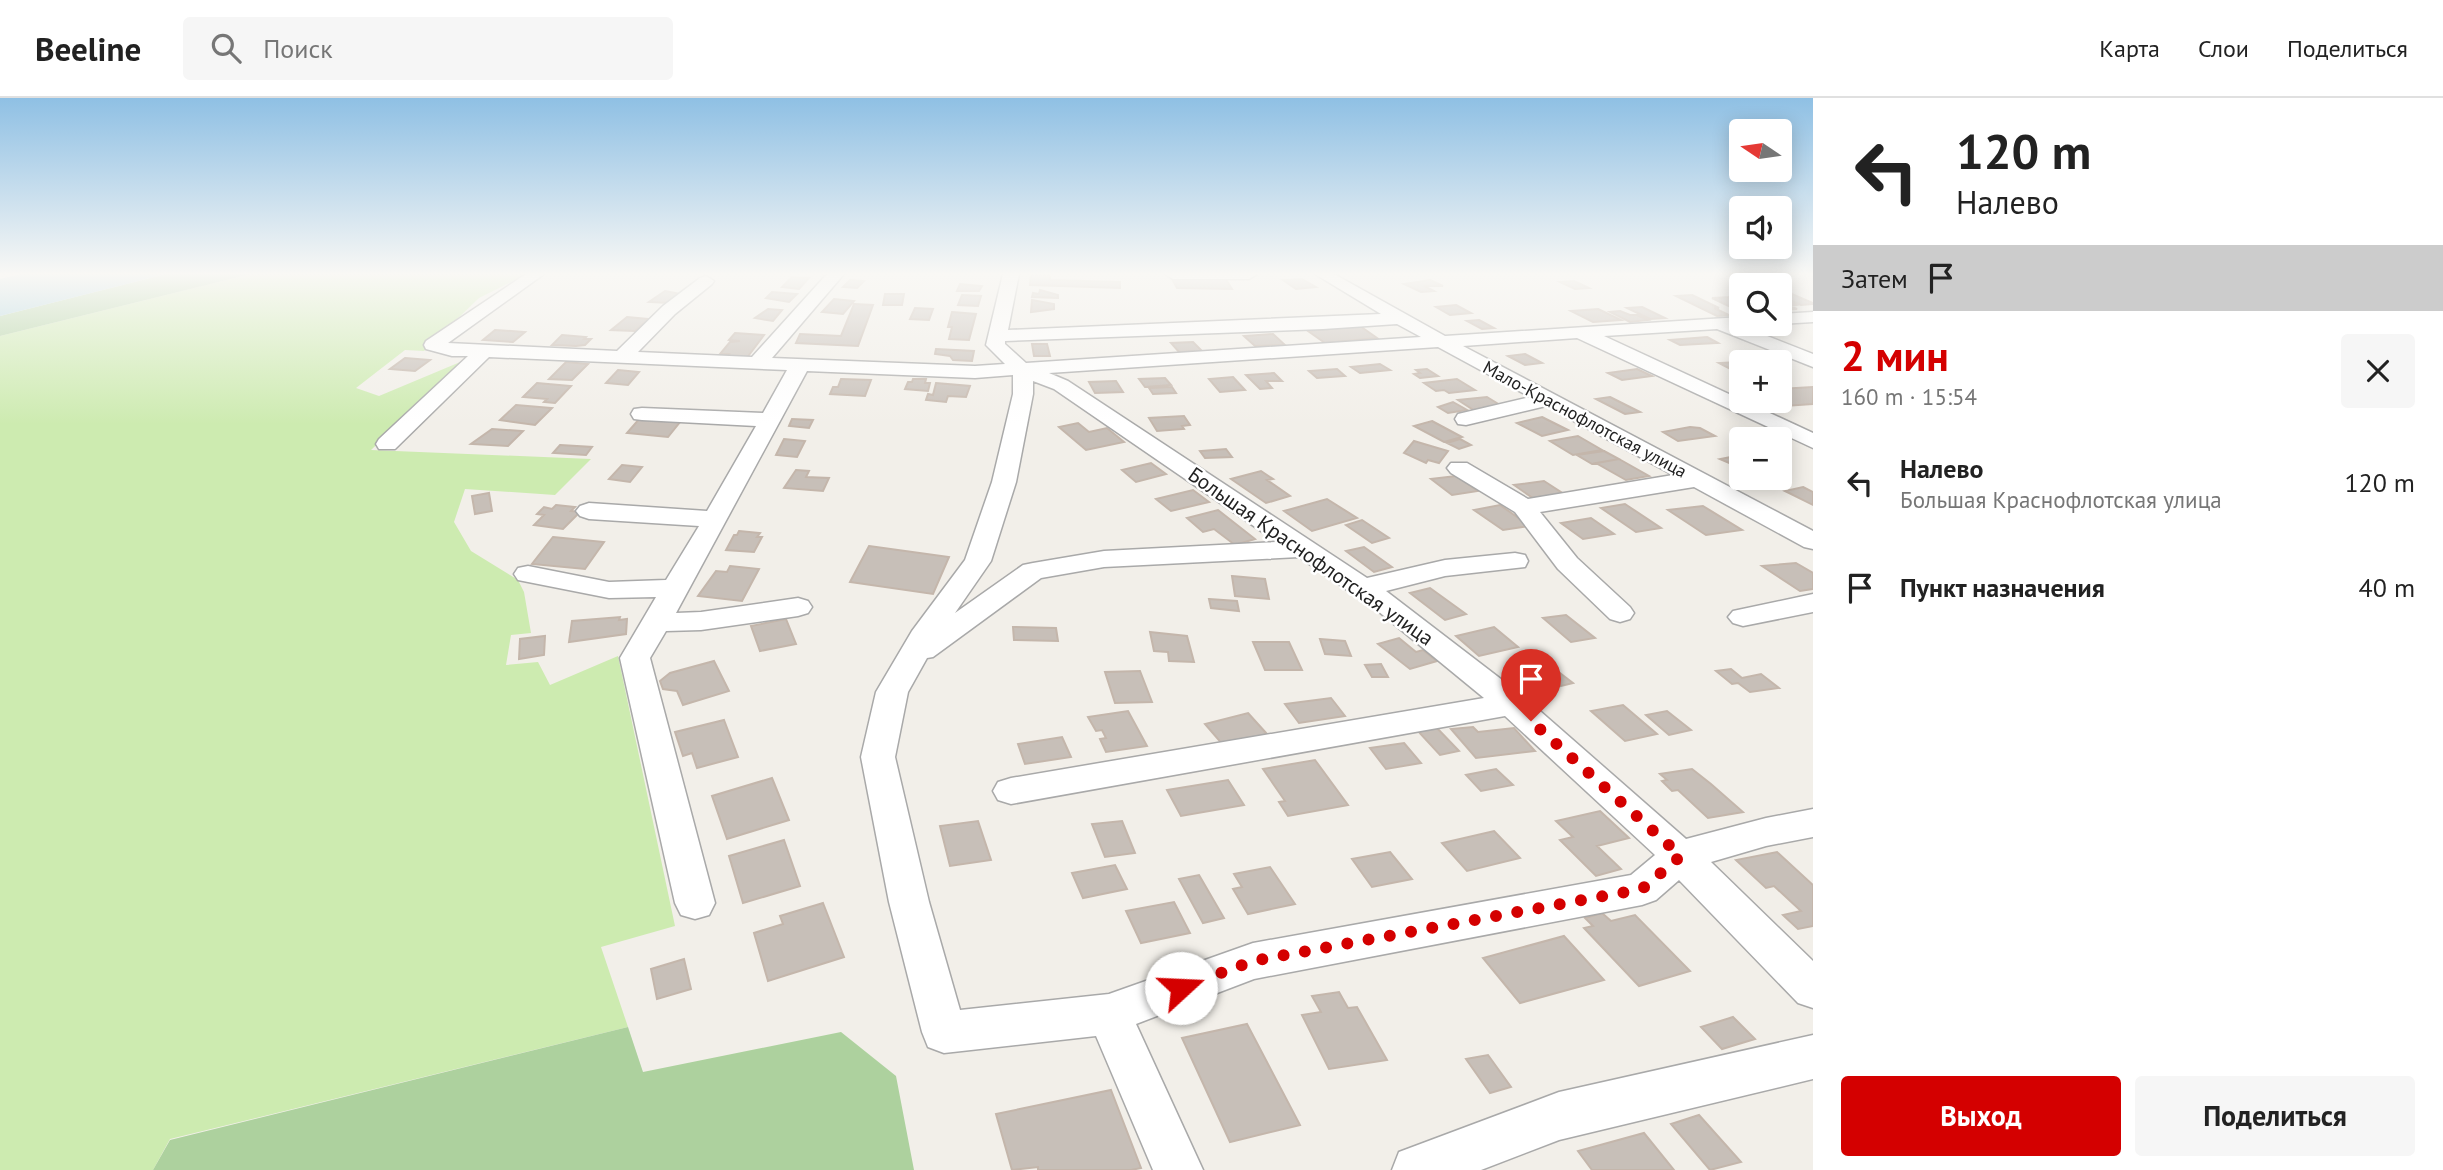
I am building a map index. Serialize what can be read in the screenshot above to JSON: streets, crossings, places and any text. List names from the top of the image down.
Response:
{
  "streets": {
    "street": ["Мало-Краснофлотская улица", "Большая Краснофлотская улица"]
  },
  "north": "left",
  "page": {
    "header": "Beeline",
    "search": "Поиск",
    "nav": ["Карта", "Слои", "Поделиться"],
    "turn": ["120 m", "Налево"],
    "map_buttons": ["+", "−"],
    "then": "Затем",
    "heading": ["2 мин", "160 m · 15:54"],
    "list": [
      {
        "name": "Налево",
        "note": "Большая Краснофлотская улица",
        "value": "120 m"
      },
      {
        "name": "Пункт назначения",
        "value": "40 m"
      }
    ],
    "buttons": ["Выход", "Поделиться"]
  }
}
